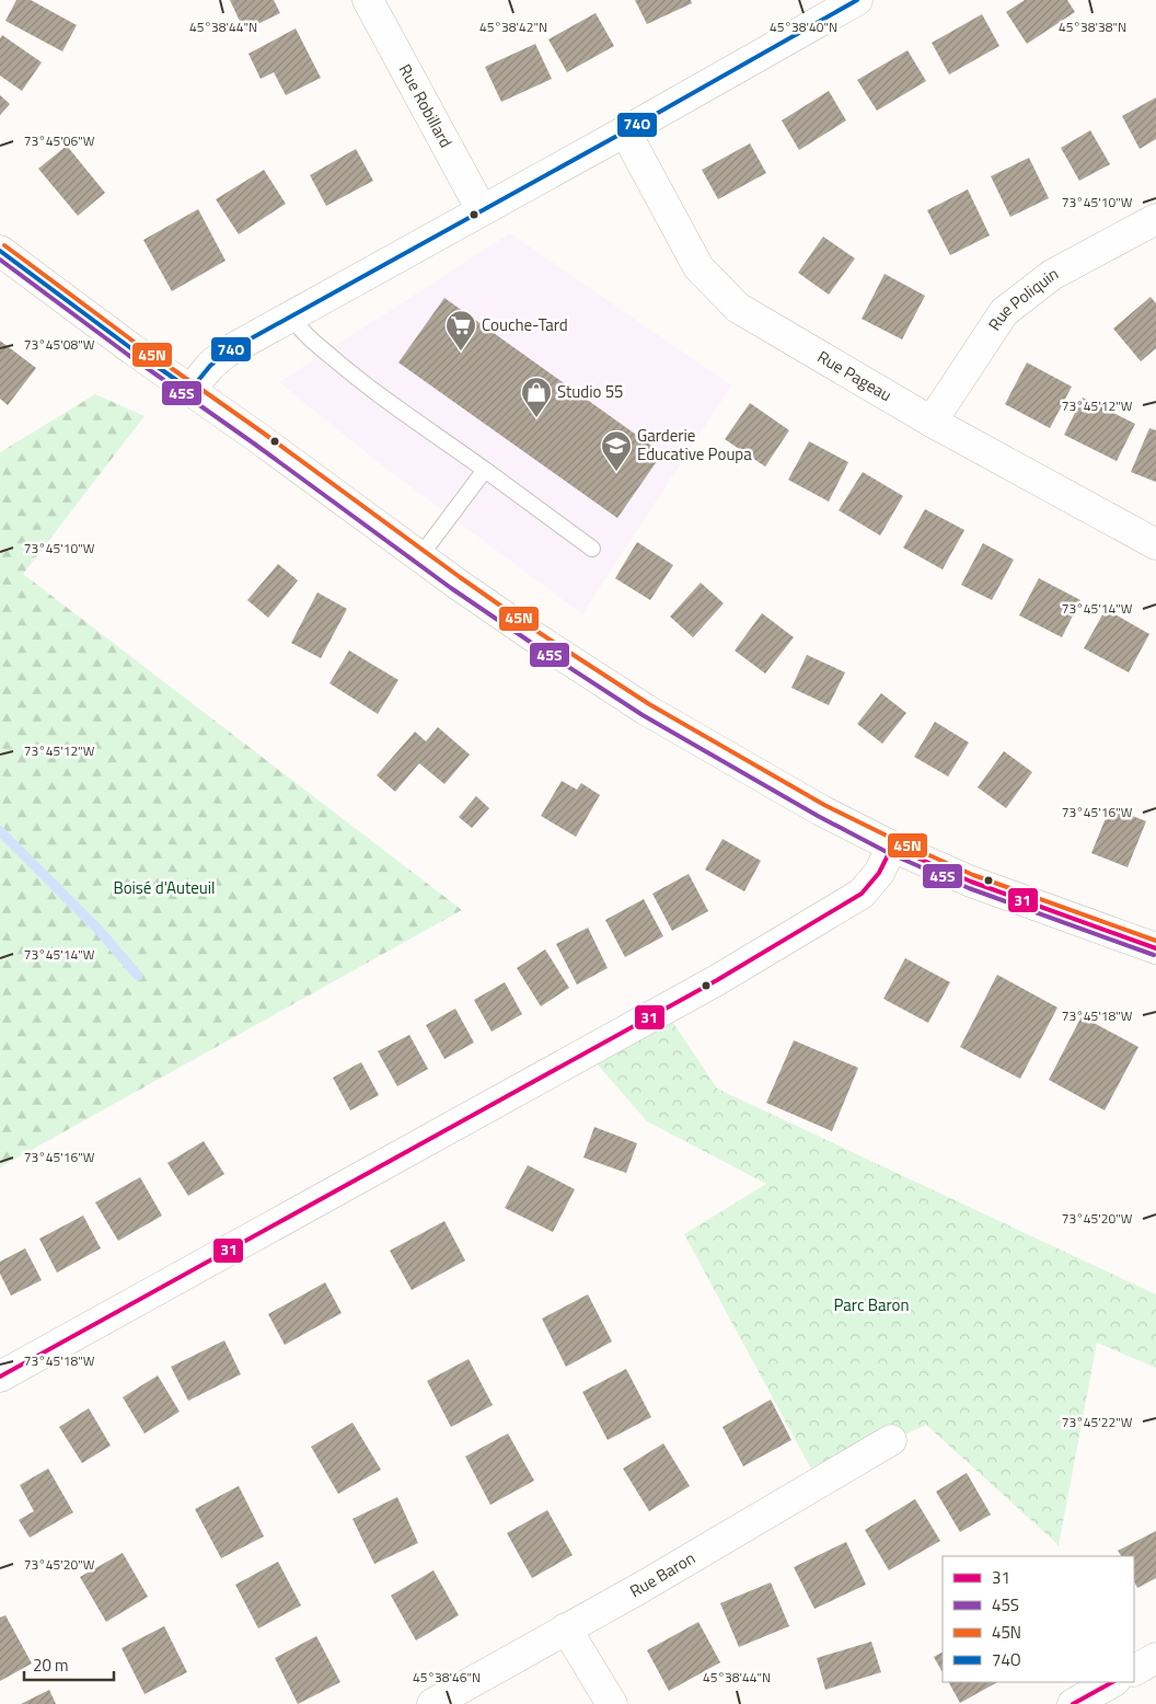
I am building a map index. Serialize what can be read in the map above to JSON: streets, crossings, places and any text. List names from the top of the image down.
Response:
{
  "streets": {
    "street": [
      "Rue Robillard",
      "Rue Poliquin",
      "Rue Pageau",
      "Rue Baron"
    ]
  },
  "crossings": [
    ["Rue Poliquin", "Rue Pageau"]
  ],
  "parks": ["Boisé d'Auteuil", "Parc Baron"],
  "places": {
    "supermarket": ["Couche-Tard"],
    "shop": ["Studio 55"],
    "school or university": ["Garderie Educative Poupa"]
  },
  "lines": [
    "transit line 74O",
    "transit line 45N",
    "transit line 45S",
    "transit line 31"
  ],
  "legend": [
    "31",
    "45S",
    "45N",
    "74O"
  ],
  "scale_bar": "20 m",
  "coordinates": [
    "45°38'44\"N",
    "45°38'42\"N",
    "45°38'40\"N",
    "45°38'38\"N",
    "73°45'06\"W",
    "73°45'10\"W",
    "73°45'08\"W",
    "73°45'12\"W",
    "73°45'14\"W",
    "73°45'16\"W",
    "73°45'18\"W",
    "73°45'20\"W",
    "73°45'22\"W",
    "45°38'46\"N"
  ]
}
